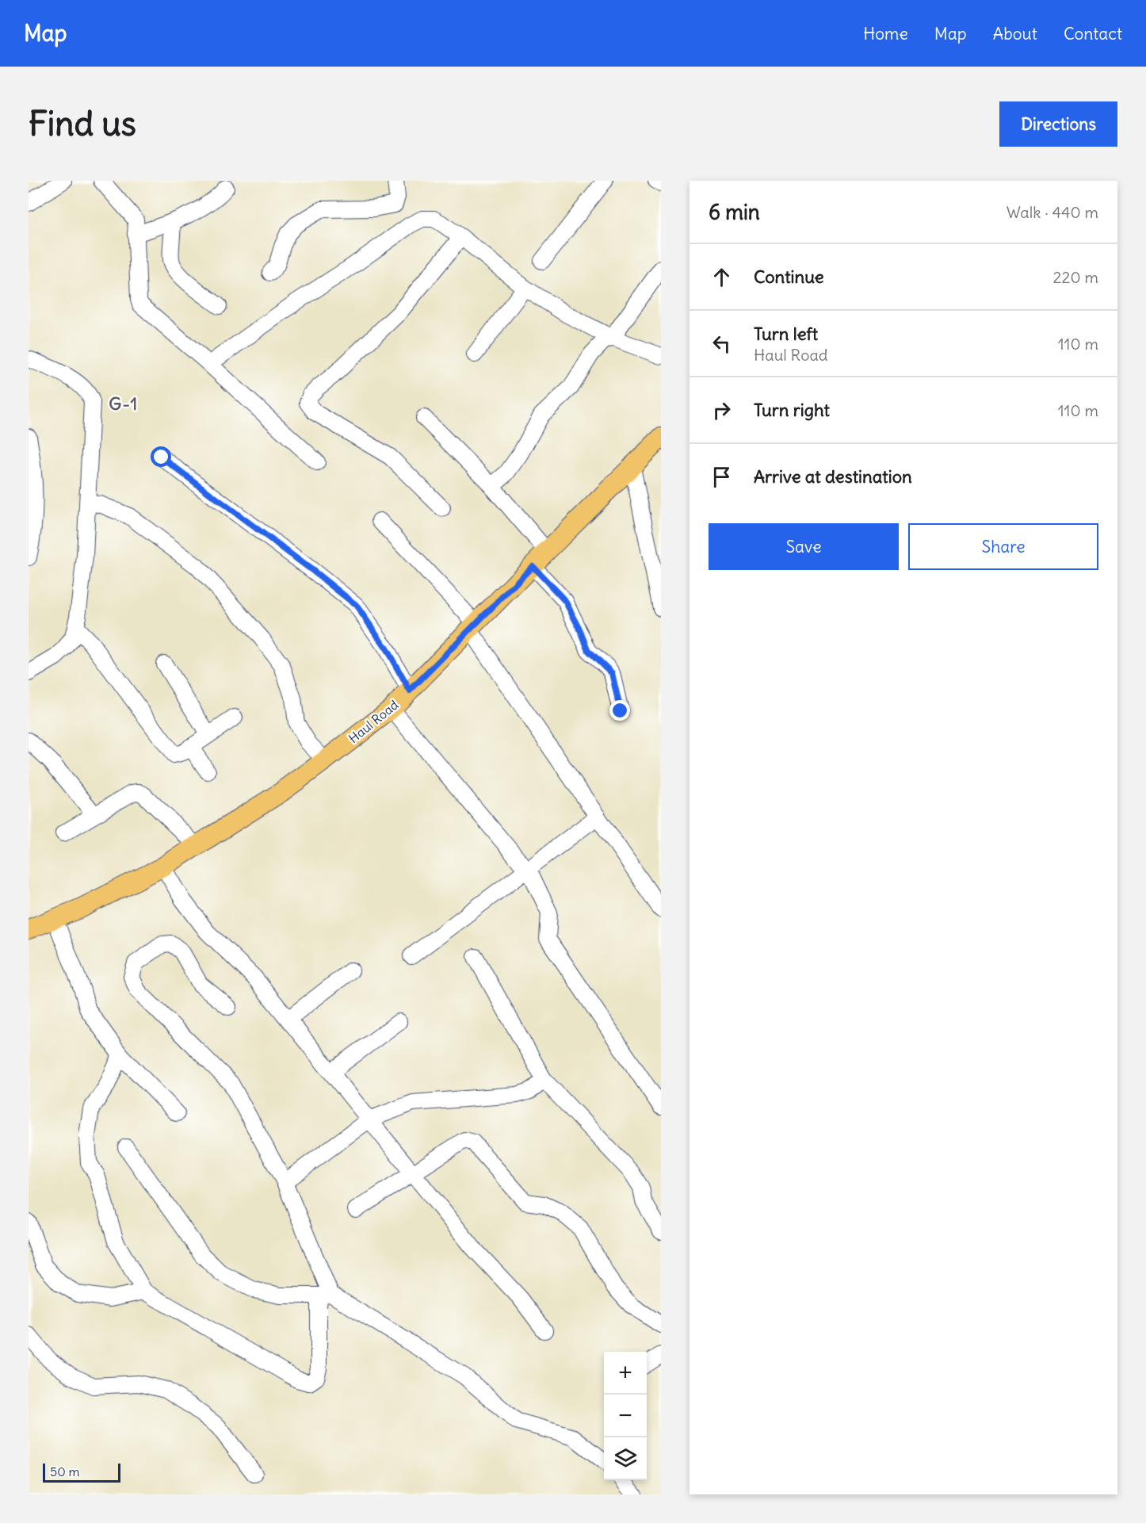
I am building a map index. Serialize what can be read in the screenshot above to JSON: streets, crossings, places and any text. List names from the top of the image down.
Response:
{
  "streets": {
    "main road": ["Haul Road"]
  },
  "districts": ["G-1"],
  "scale_bar": "50 m",
  "page": {
    "header": "Map",
    "nav": [
      "Home",
      "Map",
      "About",
      "Contact"
    ],
    "buttons": [
      "Directions",
      ["Save", "Share"]
    ],
    "title": "Find us",
    "heading": ["6 min", "Walk · 440 m"],
    "list": [
      ["Continue", "220 m"],
      ["Turn left", "Haul Road", "110 m"],
      ["Turn right", "110 m"],
      "Arrive at destination"
    ],
    "map_buttons": ["+", "−"],
    "scale": "50 m"
  }
}
